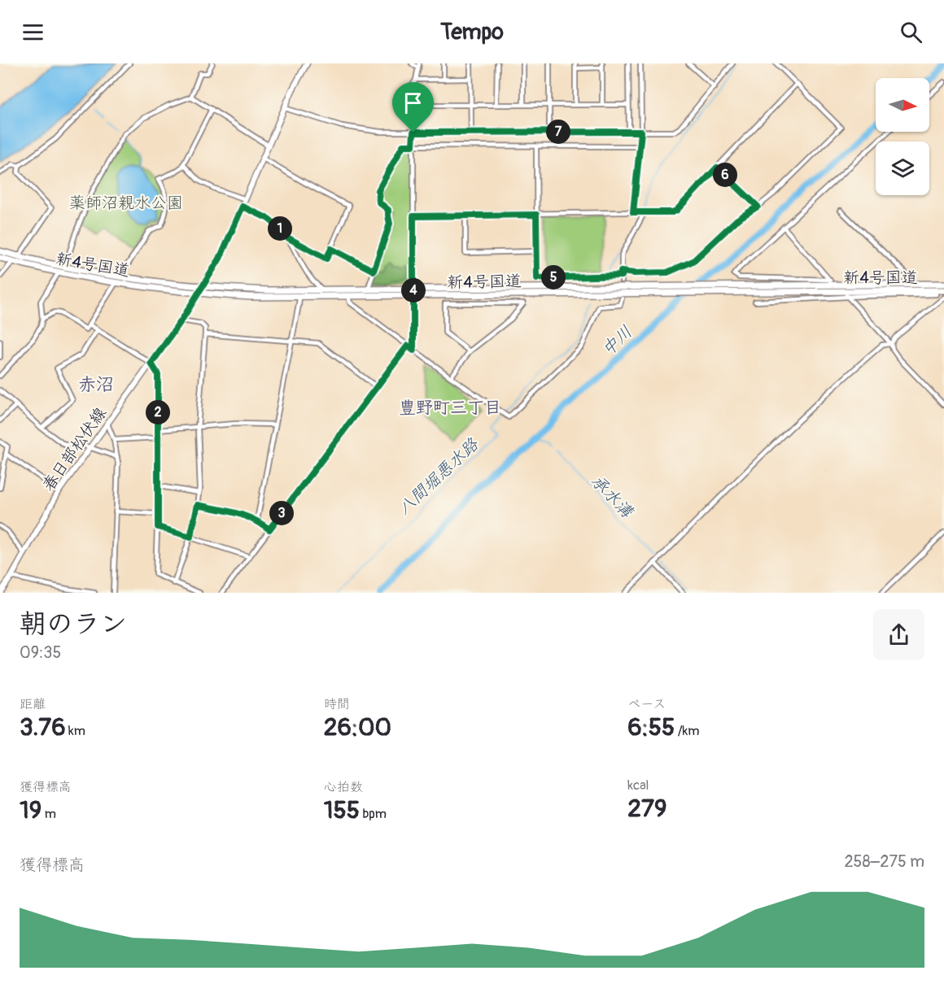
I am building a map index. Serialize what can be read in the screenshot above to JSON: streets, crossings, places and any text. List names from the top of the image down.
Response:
{
  "streets": {
    "highway": ["新4号国道"],
    "main road": ["春日部松伏線"]
  },
  "crossings": [
    ["新4号国道", "春日部松伏線"]
  ],
  "districts": ["赤沼", "豊野町三丁目"],
  "water": ["中川", "八間堀悪水路", "承水溝"],
  "parks": ["薬師沼親水公園"],
  "north": "right",
  "page": {
    "header": "Tempo",
    "pins": [
      "7",
      "6",
      "1",
      "5",
      "4",
      "2",
      "3"
    ],
    "heading": ["朝のラン", "09:35"],
    "stats": [
      ["距離", "3.76 km"],
      ["時間", "26:00"],
      ["ペース", "6:55 /km"],
      ["獲得標高", "19 m"],
      ["心拍数", "155 bpm"],
      ["kcal", "279"]
    ],
    "chart": ["獲得標高", "258–275 m"]
  }
}
